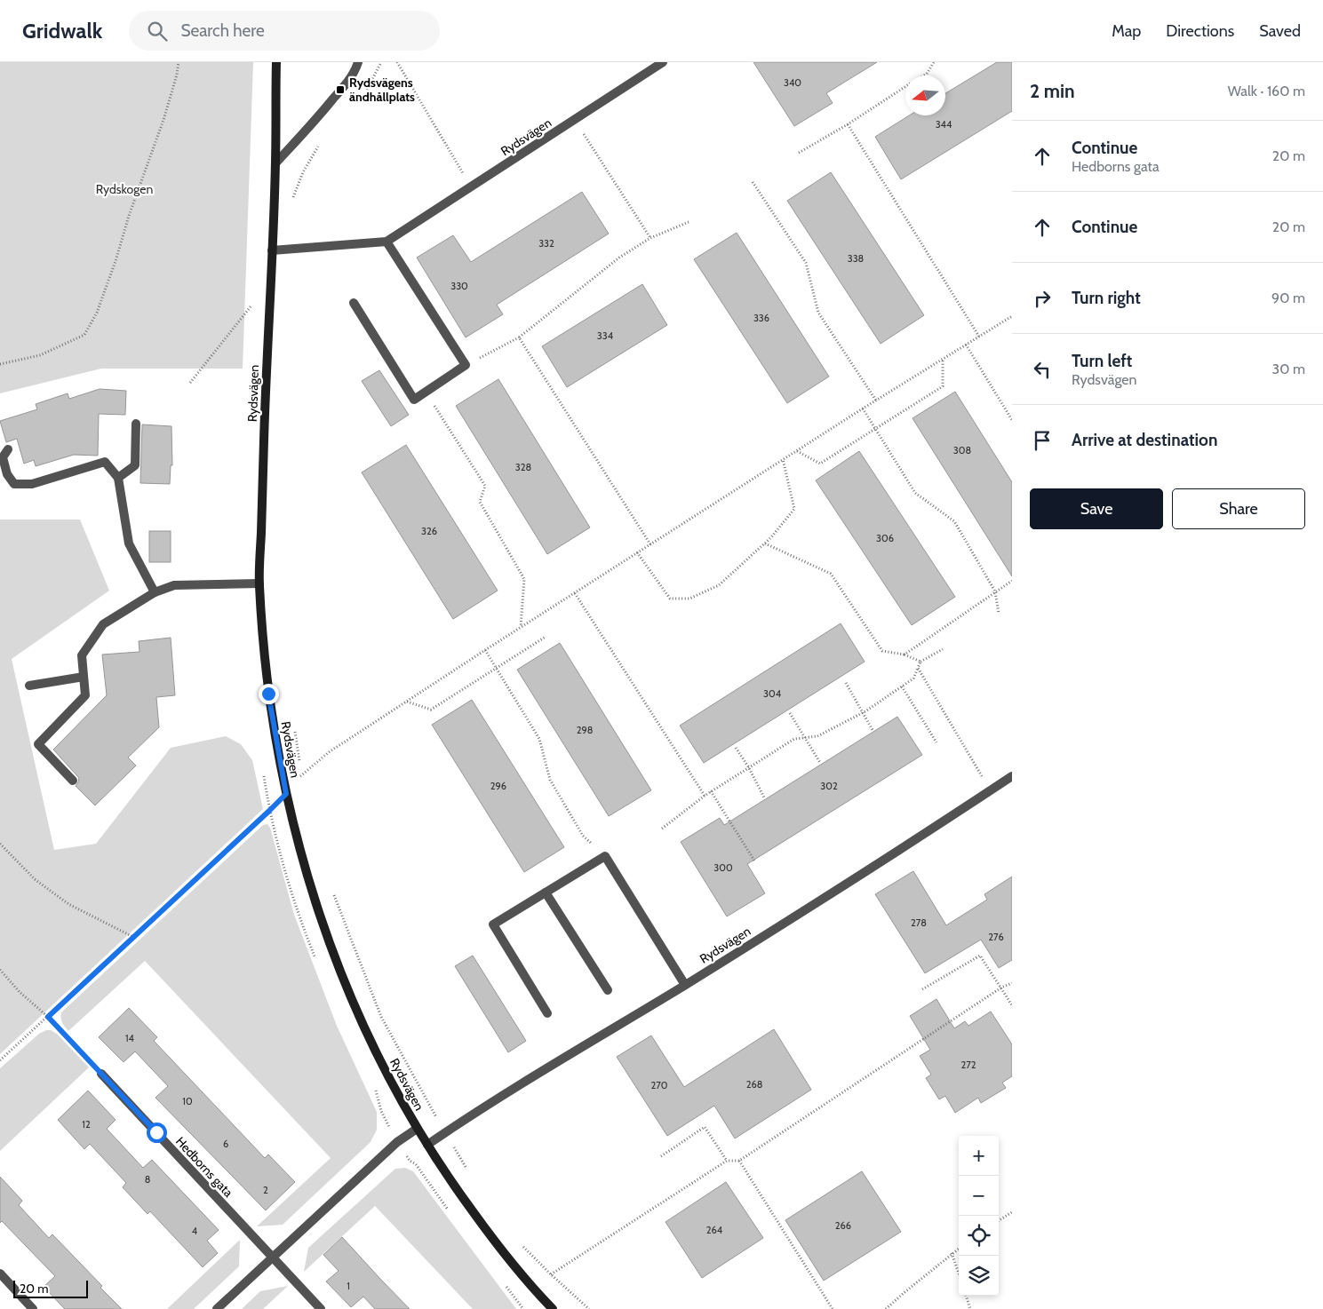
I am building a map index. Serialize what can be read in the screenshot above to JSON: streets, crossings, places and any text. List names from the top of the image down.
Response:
{
  "streets": {
    "street": ["Rydsvägen", "Hedborns gata"]
  },
  "parks": ["Rydskogen"],
  "places": {
    "transit": ["Rydsvägens ändhållplats"]
  },
  "house_numbers": [
    "340",
    "344",
    "332",
    "338",
    "330",
    "336",
    "334",
    "308",
    "328",
    "326",
    "306",
    "304",
    "298",
    "296",
    "302",
    "300",
    "278",
    "276",
    "14",
    "272",
    "268",
    "270",
    "10",
    "12",
    "6",
    "8",
    "2",
    "266",
    "264",
    "4",
    "1"
  ],
  "scale_bar": "20 m",
  "north": "left",
  "page": {
    "header": "Gridwalk",
    "search": "Search here",
    "nav": ["Map", "Directions", "Saved"],
    "heading": ["2 min", "Walk · 160 m"],
    "list": [
      ["Continue", "Hedborns gata", "20 m"],
      ["Continue", "20 m"],
      ["Turn right", "90 m"],
      ["Turn left", "Rydsvägen", "30 m"],
      "Arrive at destination"
    ],
    "buttons": ["Save", "Share"],
    "map_buttons": ["+", "−"],
    "scale": "20 m"
  }
}
